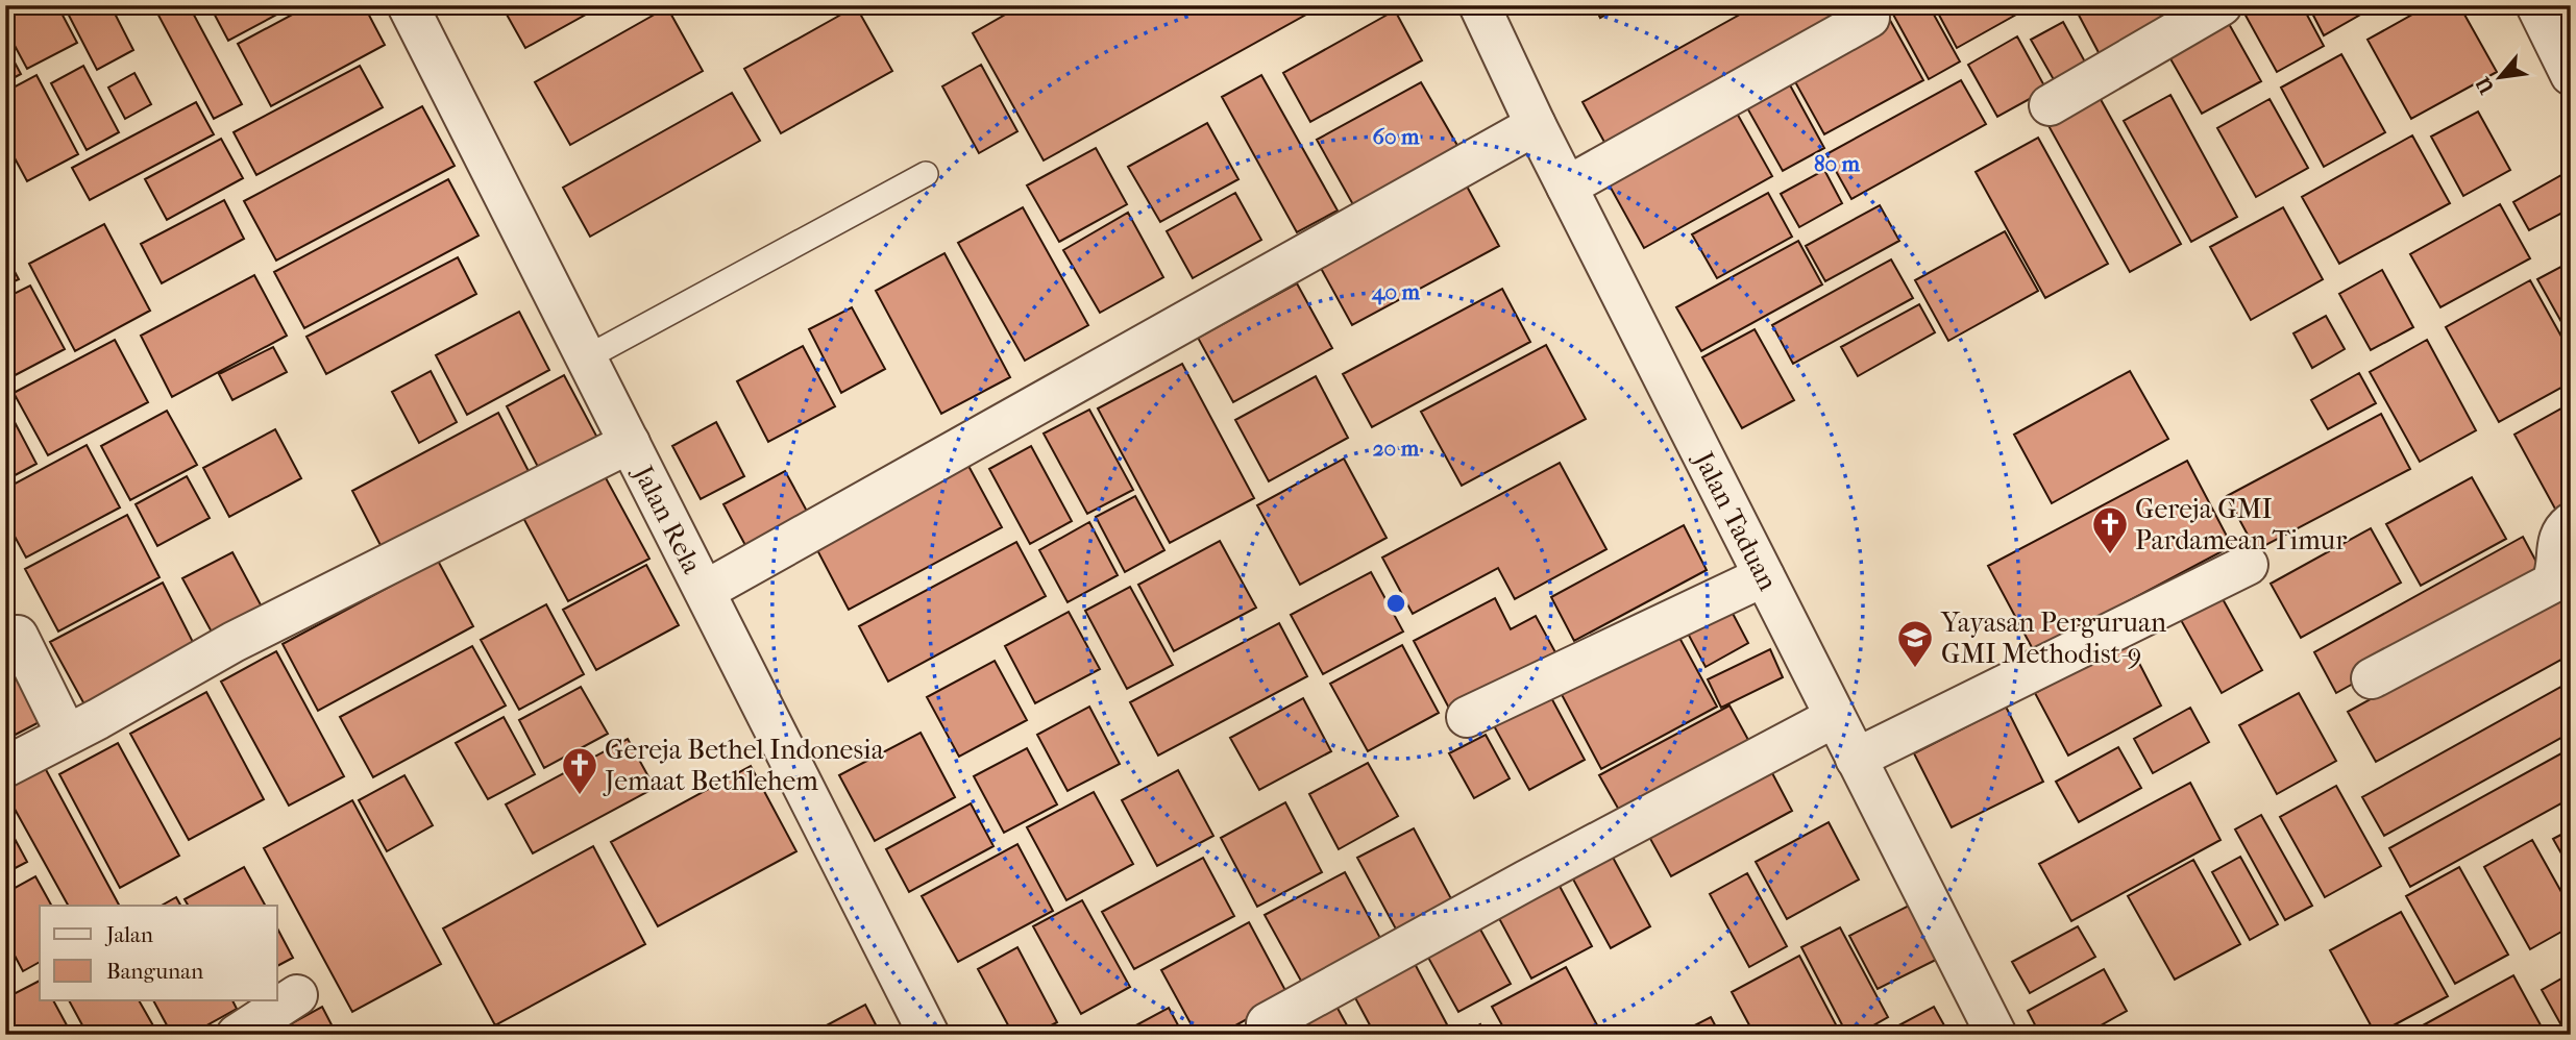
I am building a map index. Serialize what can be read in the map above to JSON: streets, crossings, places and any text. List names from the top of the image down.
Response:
{
  "streets": {
    "street": ["Jalan Rela", "Jalan Taduan"]
  },
  "places": {
    "church": ["Gereja GMI Pardamean Timur", "Gereja Bethel Indonesia Jemaat Bethlehem"],
    "school or university": ["Yayasan Perguruan GMI Methodist-9"]
  },
  "legend": ["Jalan", "Bangunan"],
  "north": "bottom left",
  "rings": [
    "60 m",
    "80 m",
    "40 m",
    "20 m"
  ]
}
